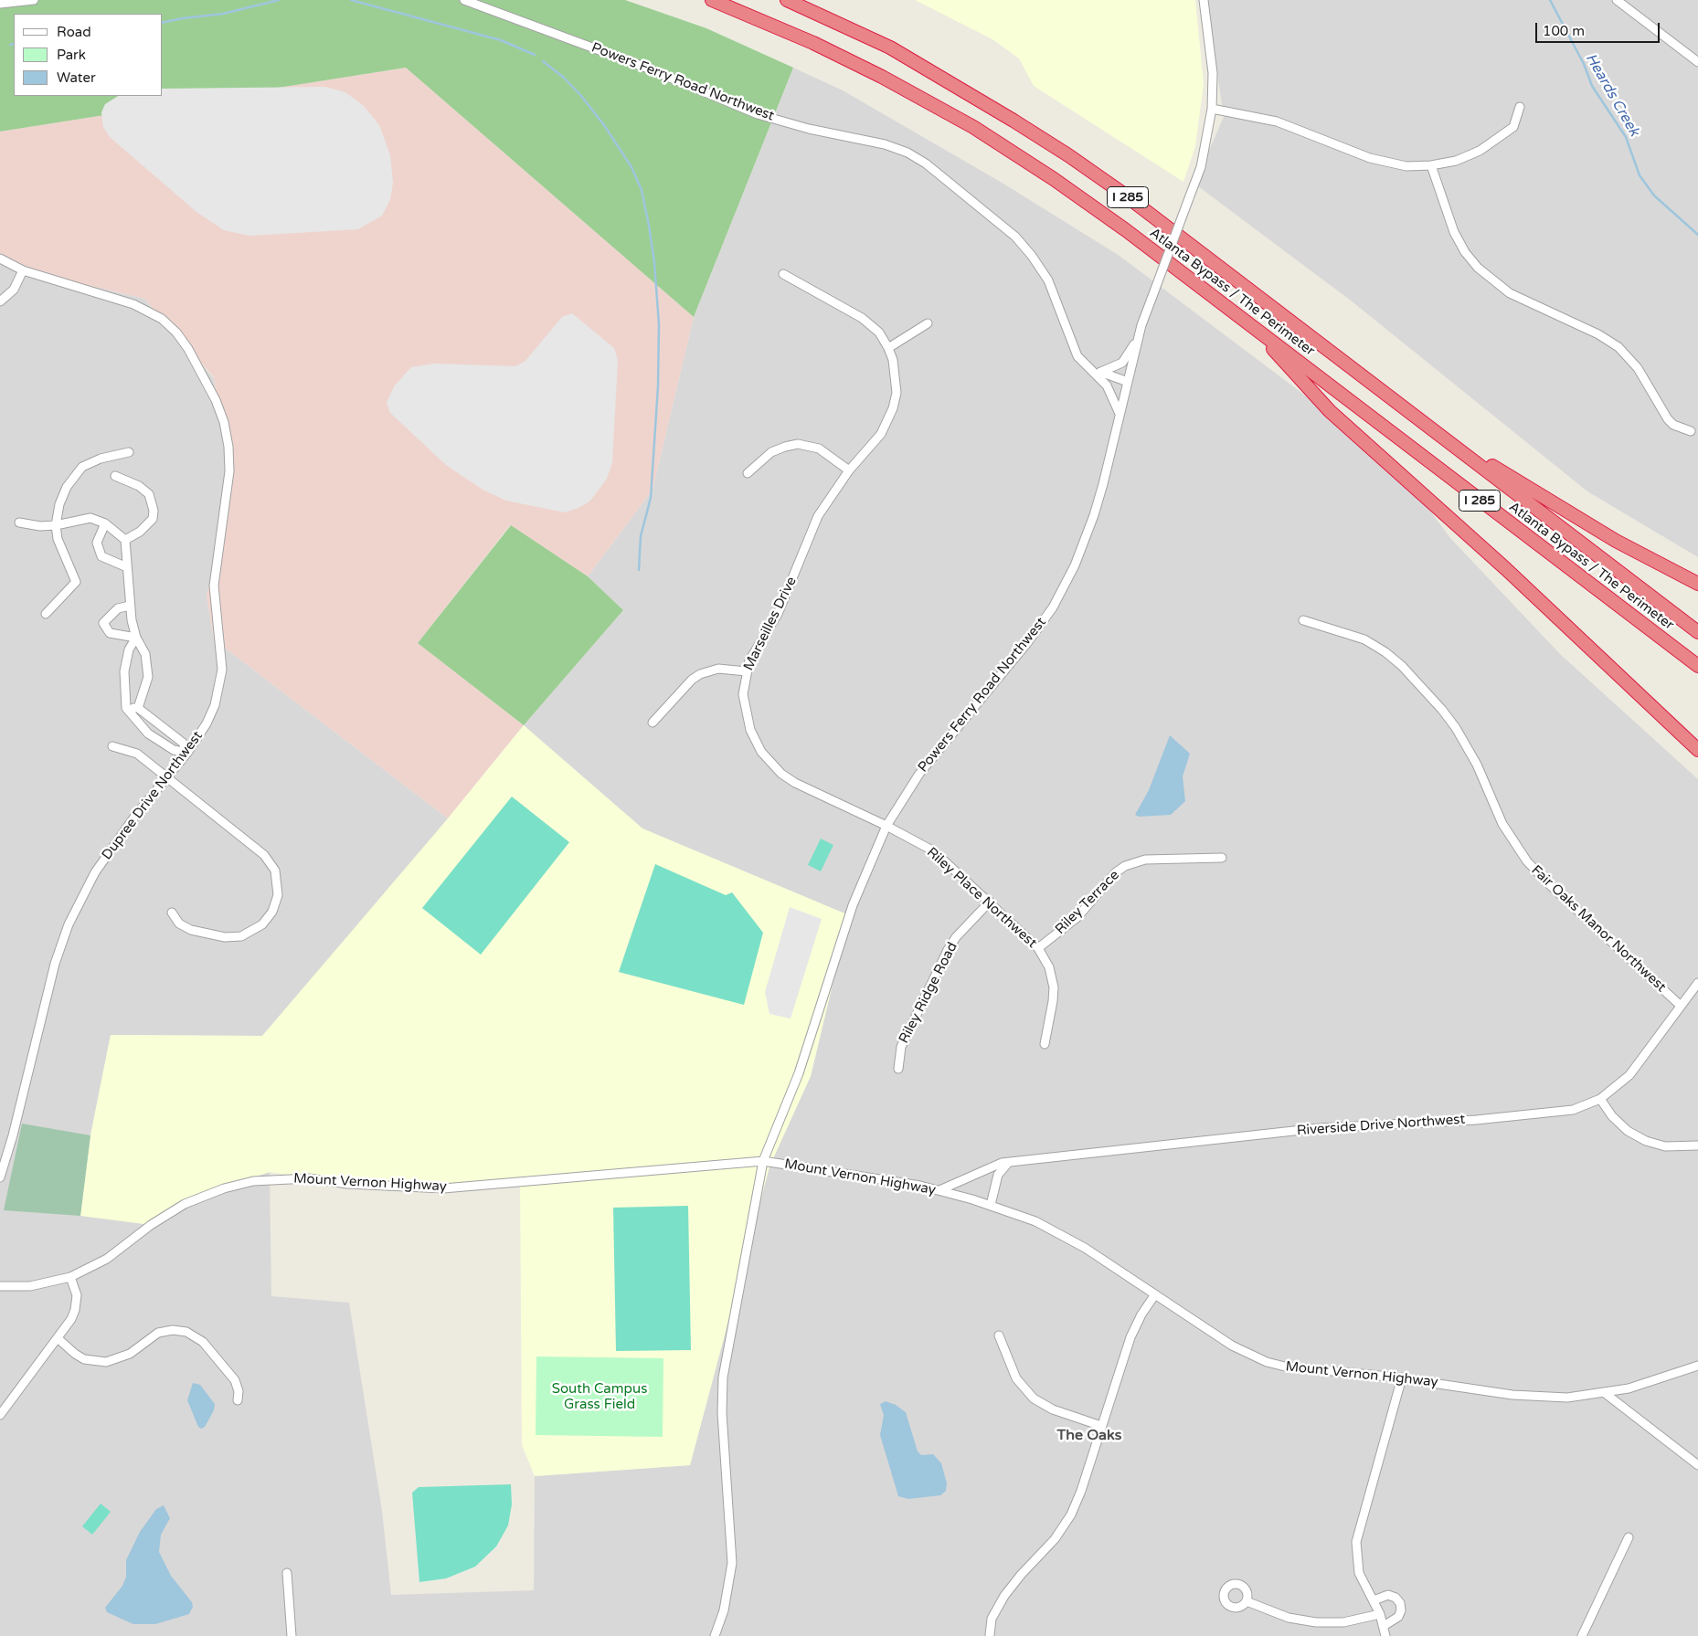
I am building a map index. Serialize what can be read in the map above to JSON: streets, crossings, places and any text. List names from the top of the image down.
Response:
{
  "streets": {
    "highway": ["I 285", "Atlanta Bypass / The Perimeter"],
    "street": [
      "Powers Ferry Road Northwest",
      "Marseilles Drive",
      "Dupree Drive Northwest",
      "Riley Place Northwest",
      "Riley Terrace",
      "Fair Oaks Manor Northwest",
      "Riley Ridge Road",
      "Riverside Drive Northwest",
      "Mount Vernon Highway"
    ]
  },
  "crossings": [
    ["Powers Ferry Road Northwest", "Marseilles Drive"],
    ["Powers Ferry Road Northwest", "Riley Place Northwest"],
    ["Powers Ferry Road Northwest", "Mount Vernon Highway"],
    ["Marseilles Drive", "Riley Place Northwest"],
    ["Riley Place Northwest", "Riley Terrace"],
    ["Riley Place Northwest", "Riley Ridge Road"],
    ["Fair Oaks Manor Northwest", "Riverside Drive Northwest"],
    ["Riverside Drive Northwest", "Mount Vernon Highway"]
  ],
  "districts": ["The Oaks"],
  "water": ["Heards Creek"],
  "parks": ["South Campus Grass Field"],
  "legend": ["Road", "Park", "Water"],
  "scale_bar": "100 m"
}
